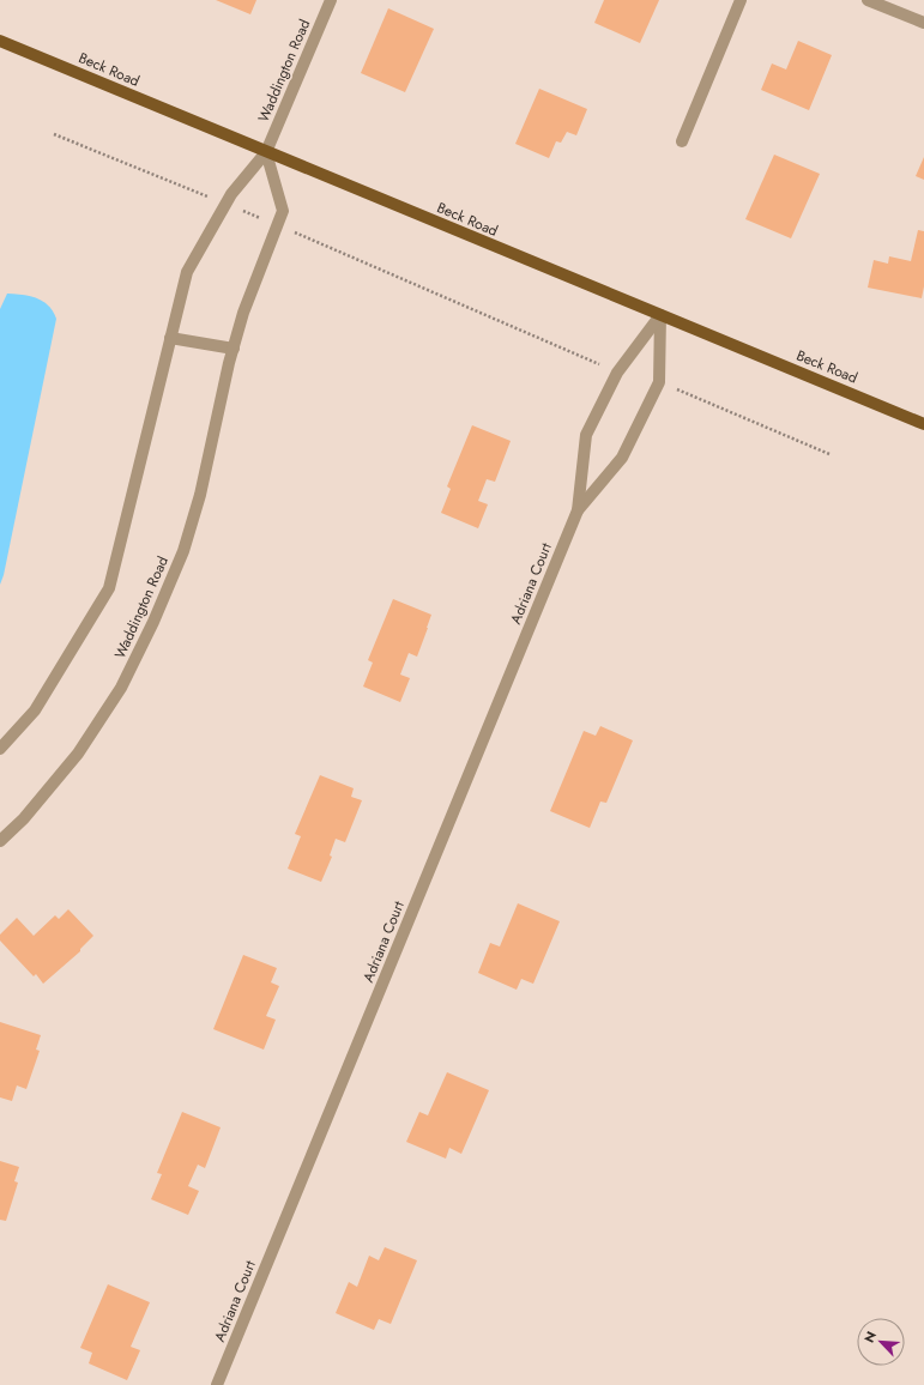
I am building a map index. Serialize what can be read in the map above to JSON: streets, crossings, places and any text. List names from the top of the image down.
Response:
{
  "streets": {
    "main road": ["Beck Road"],
    "street": ["Waddington Road", "Adriana Court"]
  },
  "crossings": [
    ["Beck Road", "Waddington Road"],
    ["Beck Road", "Adriana Court"]
  ],
  "north": "top left"
}
